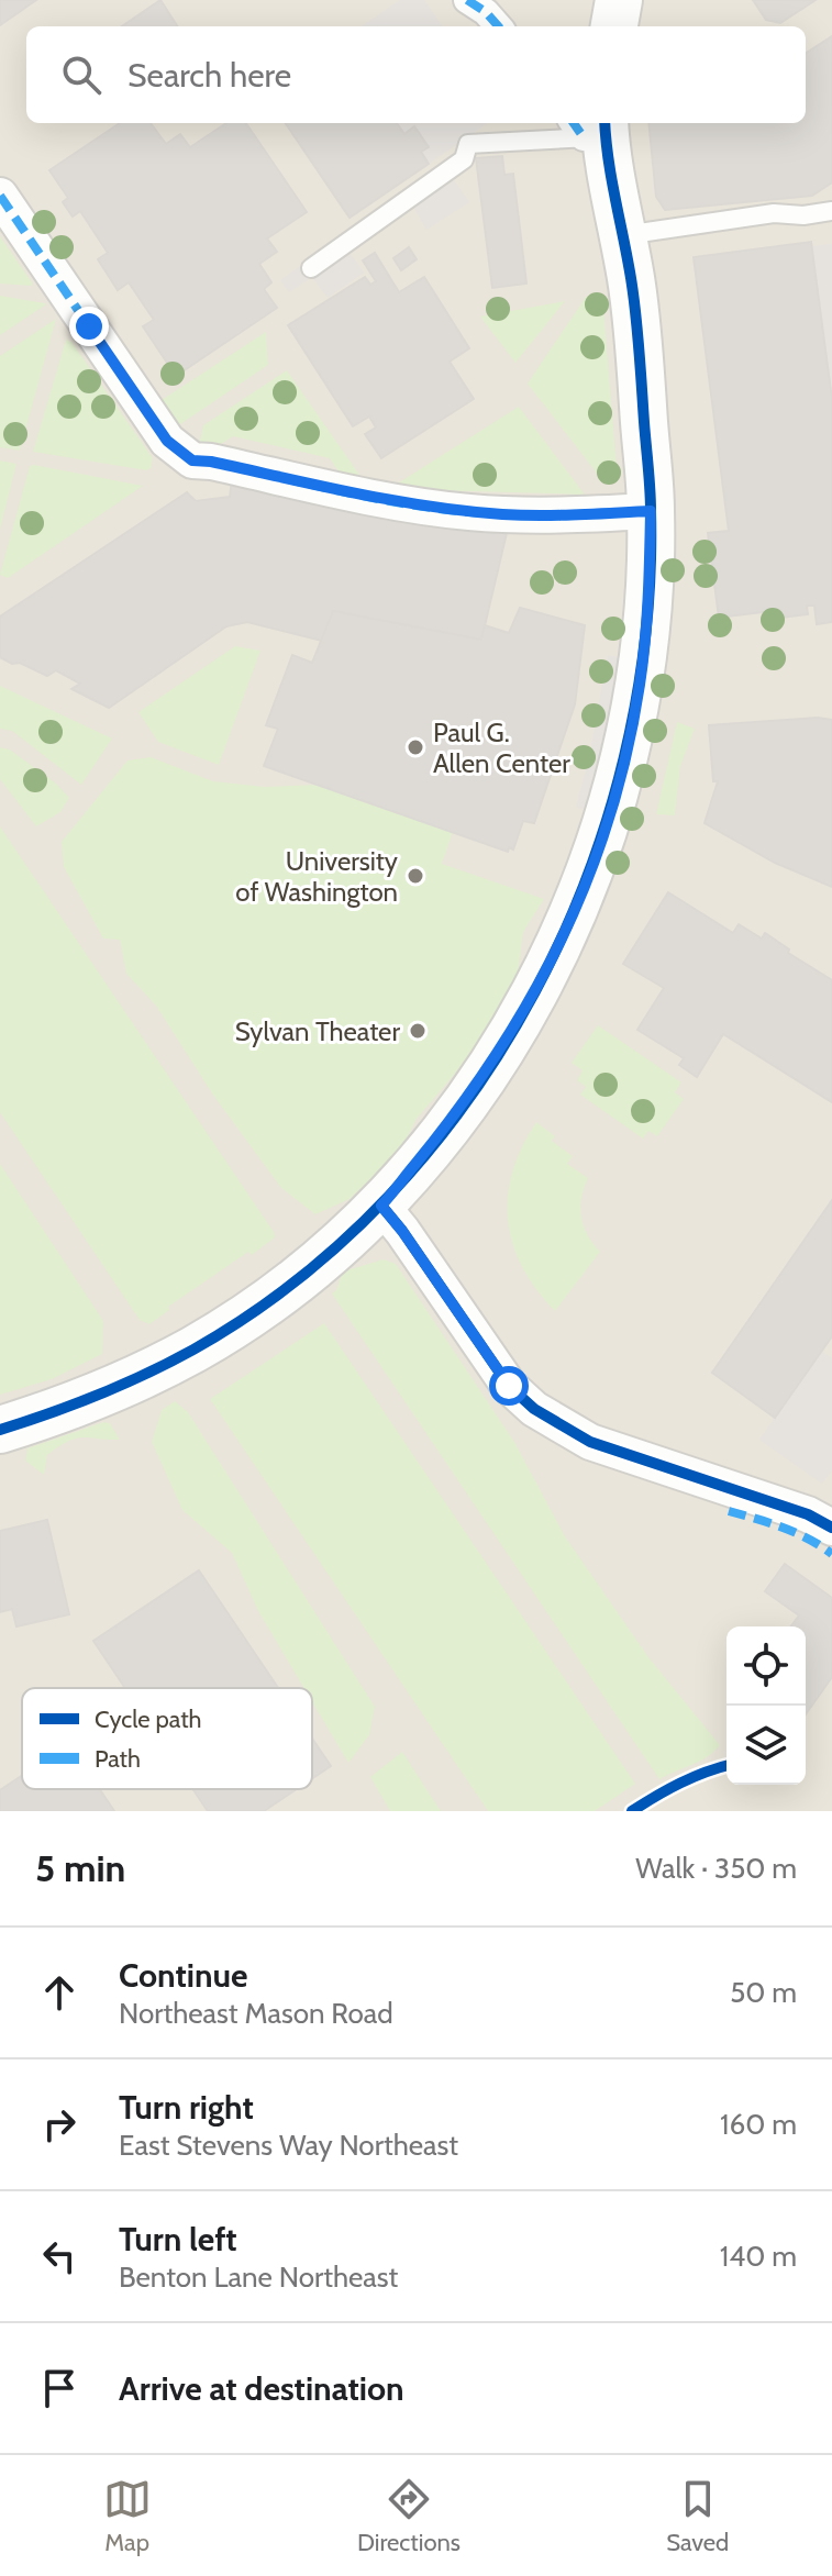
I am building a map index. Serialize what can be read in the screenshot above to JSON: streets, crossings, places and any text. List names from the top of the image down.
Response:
{
  "places": ["Paul G. Allen Center", "University of Washington", "Sylvan Theater"],
  "legend": ["Cycle path", "Path"],
  "page": {
    "search": "Search here",
    "heading": ["5 min", "Walk · 350 m"],
    "list": [
      ["Continue", "Northeast Mason Road", "50 m"],
      ["Turn right", "East Stevens Way Northeast", "160 m"],
      ["Turn left", "Benton Lane Northeast", "140 m"],
      "Arrive at destination"
    ],
    "nav": ["Map", "Directions", "Saved"]
  }
}
